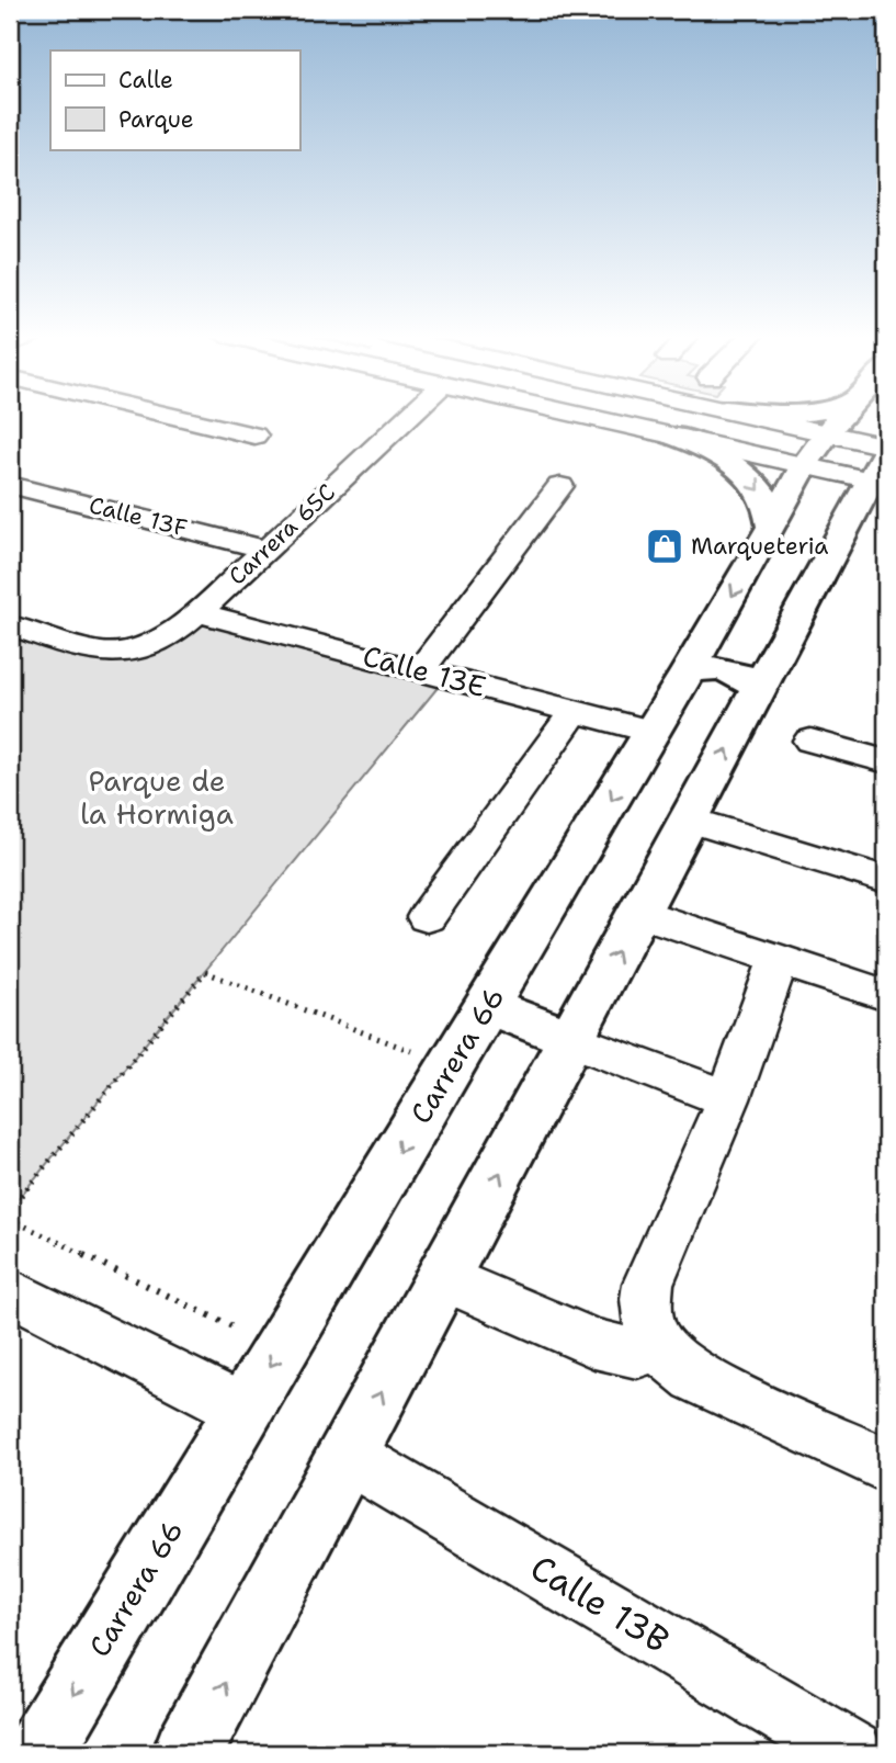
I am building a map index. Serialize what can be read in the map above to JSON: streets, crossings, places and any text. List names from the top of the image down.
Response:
{
  "streets": {
    "main road": ["Carrera 66"],
    "street": [
      "Calle 13F",
      "Carrera 65C",
      "Calle 13E",
      "Calle 13B"
    ]
  },
  "crossings": [
    ["Calle 13F", "Carrera 65C"],
    ["Carrera 65C", "Calle 13E"],
    ["Calle 13E", "Carrera 66"]
  ],
  "parks": ["Parque de la Hormiga"],
  "places": {
    "shop": ["Marqueteria"]
  },
  "legend": ["Calle", "Parque"]
}
